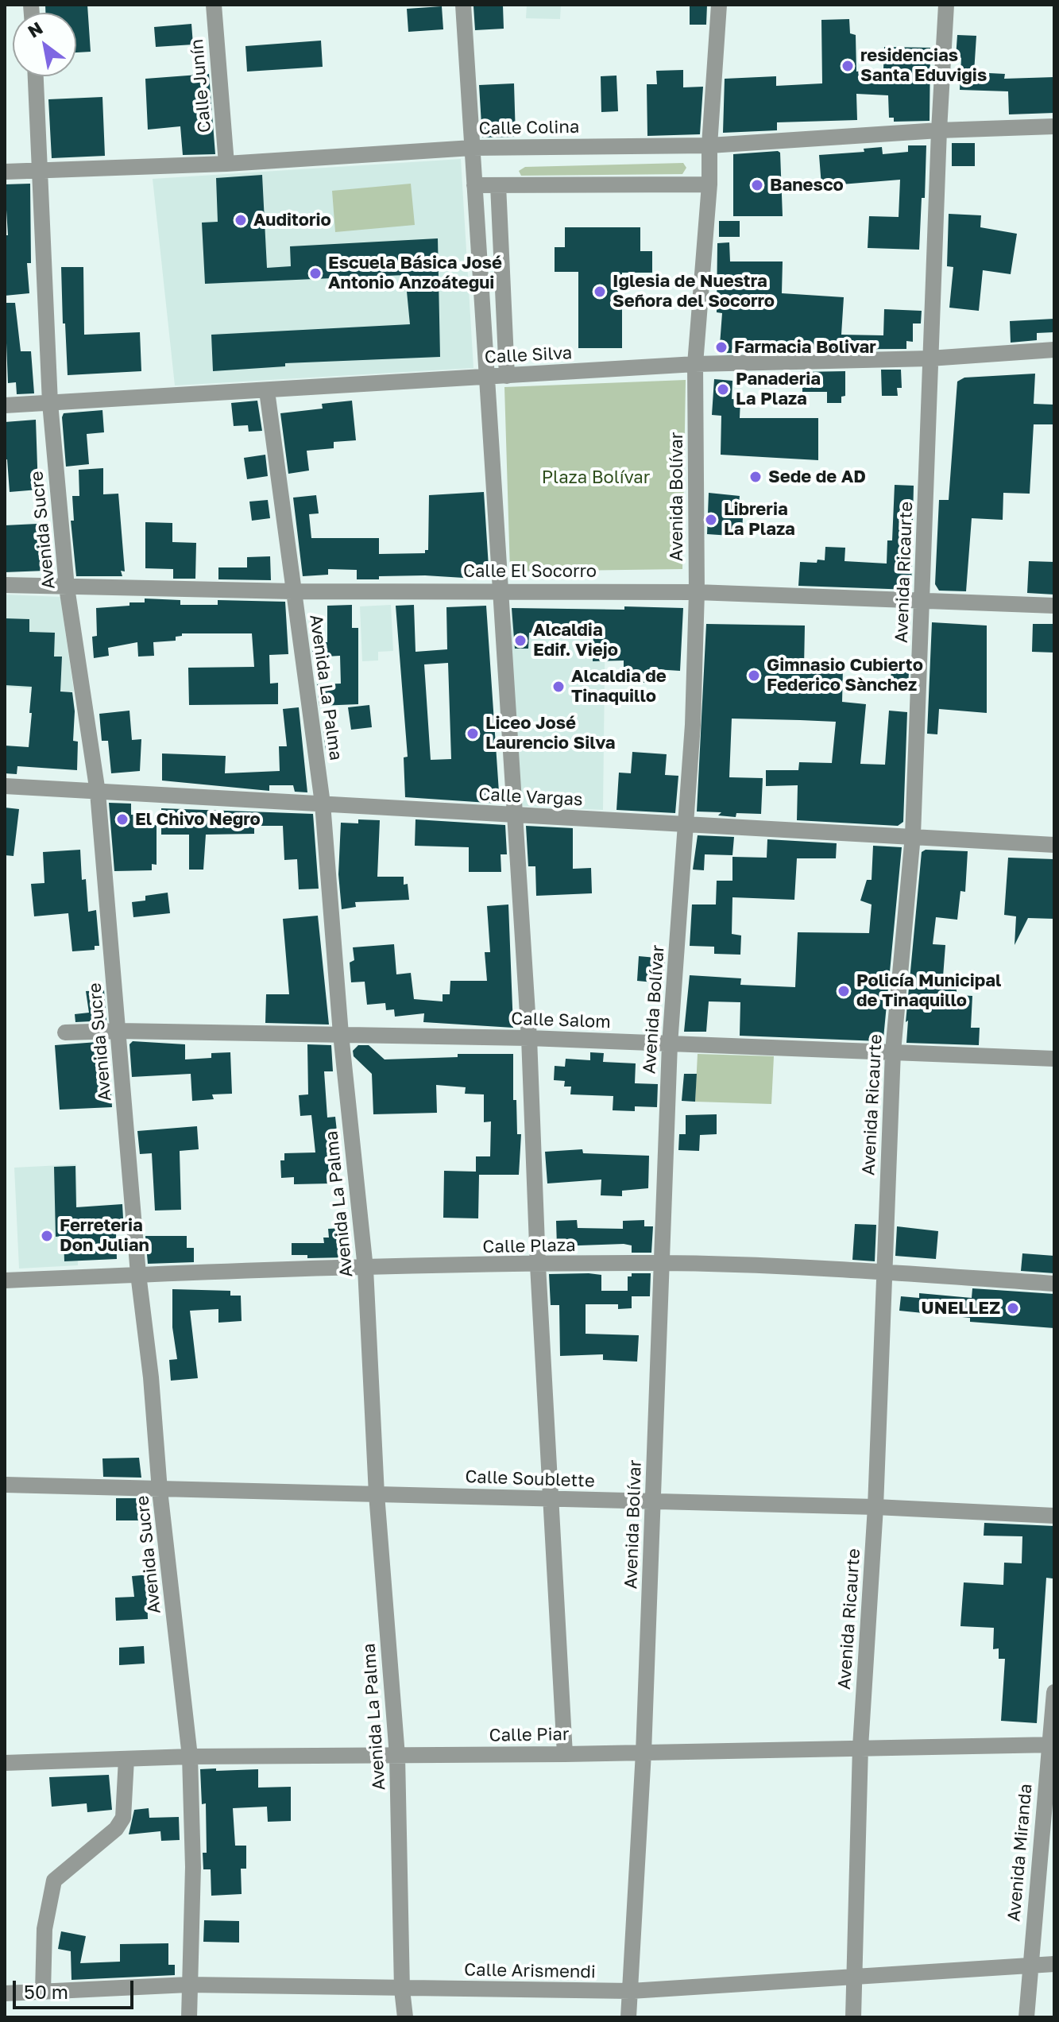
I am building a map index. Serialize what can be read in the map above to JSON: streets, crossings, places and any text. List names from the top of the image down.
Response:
{
  "streets": {
    "street": [
      "Calle Junín",
      "Calle Colina",
      "Calle Silva",
      "Avenida Bolívar",
      "Avenida Sucre",
      "Calle El Socorro",
      "Avenida Ricaurte",
      "Avenida La Palma",
      "Calle Vargas",
      "Calle Salom",
      "Calle Plaza",
      "Calle Soublette",
      "Calle Piar",
      "Avenida Miranda",
      "Calle Arismendi"
    ]
  },
  "crossings": [
    ["Calle Junín", "Calle Colina"],
    ["Calle Colina", "Avenida Bolívar"],
    ["Calle Colina", "Avenida Sucre"],
    ["Calle Colina", "Avenida Ricaurte"],
    ["Calle Silva", "Avenida Bolívar"],
    ["Calle Silva", "Avenida Sucre"],
    ["Calle Silva", "Avenida Ricaurte"],
    ["Calle Silva", "Avenida La Palma"],
    ["Avenida Bolívar", "Calle El Socorro"],
    ["Avenida Bolívar", "Calle Vargas"],
    ["Avenida Bolívar", "Calle Salom"],
    ["Avenida Bolívar", "Calle Plaza"],
    ["Avenida Bolívar", "Calle Soublette"],
    ["Avenida Bolívar", "Calle Piar"],
    ["Avenida Bolívar", "Calle Arismendi"],
    ["Avenida Sucre", "Calle El Socorro"],
    ["Avenida Sucre", "Calle Vargas"],
    ["Avenida Sucre", "Calle Salom"],
    ["Avenida Sucre", "Calle Plaza"],
    ["Avenida Sucre", "Calle Soublette"],
    ["Avenida Sucre", "Calle Piar"],
    ["Avenida Sucre", "Calle Arismendi"],
    ["Calle El Socorro", "Avenida Ricaurte"],
    ["Calle El Socorro", "Avenida La Palma"],
    ["Avenida Ricaurte", "Calle Vargas"],
    ["Avenida Ricaurte", "Calle Salom"],
    ["Avenida Ricaurte", "Calle Plaza"],
    ["Avenida Ricaurte", "Calle Soublette"],
    ["Avenida Ricaurte", "Calle Piar"],
    ["Avenida Ricaurte", "Calle Arismendi"],
    ["Avenida La Palma", "Calle Vargas"],
    ["Avenida La Palma", "Calle Salom"],
    ["Avenida La Palma", "Calle Plaza"],
    ["Avenida La Palma", "Calle Soublette"],
    ["Avenida La Palma", "Calle Piar"],
    ["Avenida La Palma", "Calle Arismendi"],
    ["Calle Piar", "Avenida Miranda"],
    ["Avenida Miranda", "Calle Arismendi"]
  ],
  "parks": ["Plaza Bolívar"],
  "places": [
    "residencias Santa Eduvigis",
    "Banesco",
    "Auditorio",
    "Escuela Básica José Antonio Anzoátegui",
    "Iglesia de Nuestra Señora del Socorro",
    "Farmacia Bolivar",
    "Panaderia La Plaza",
    "Sede de AD",
    "Libreria La Plaza",
    "Alcaldia Edif. Viejo",
    "Gimnasio Cubierto Federico Sànchez",
    "Alcaldia de Tinaquillo",
    "Liceo José Laurencio Silva",
    "El Chivo Negro",
    "Policía Municipal de Tinaquillo",
    "Ferreteria Don Julian",
    "UNELLEZ"
  ],
  "scale_bar": "50 m",
  "north": "top left"
}
